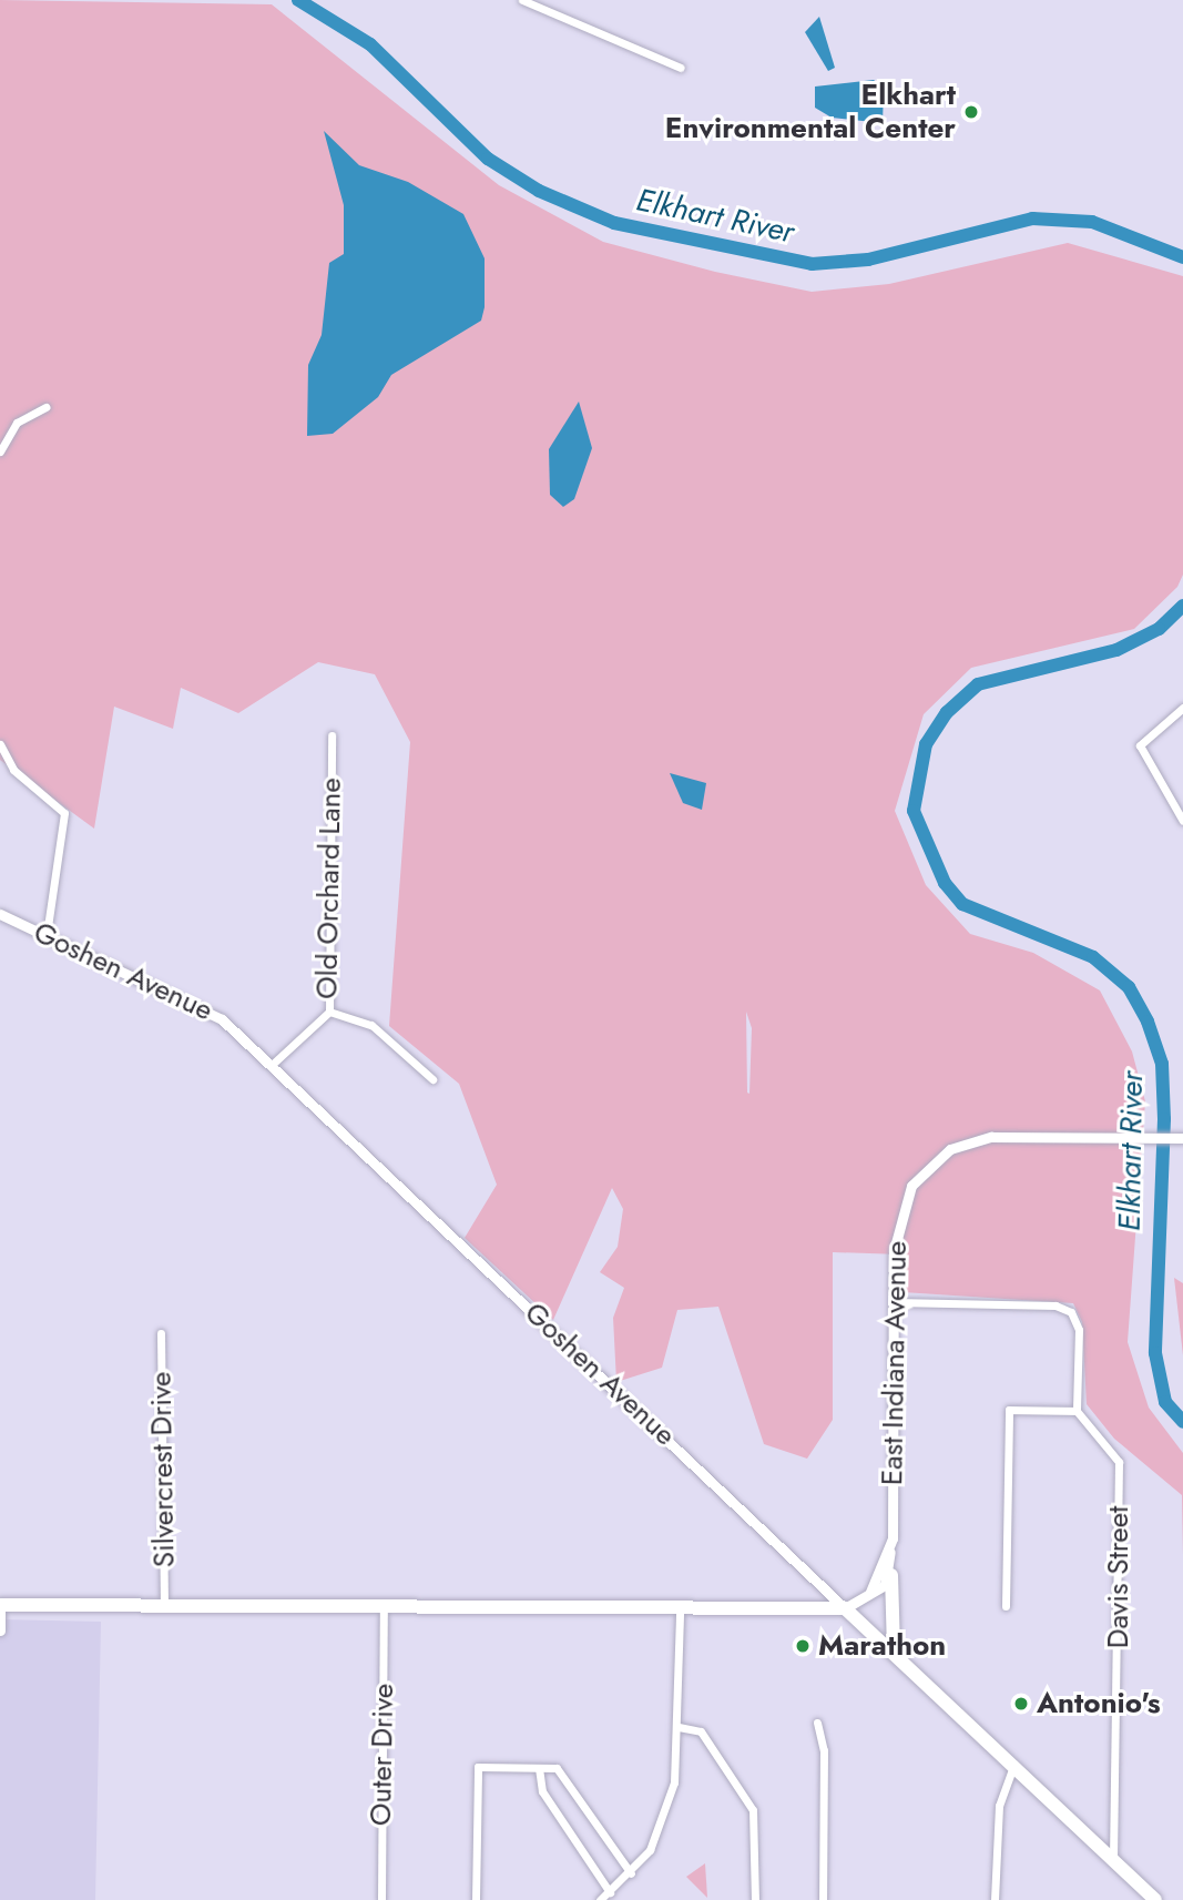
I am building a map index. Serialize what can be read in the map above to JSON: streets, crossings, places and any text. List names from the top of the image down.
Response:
{
  "streets": {
    "main road": ["Goshen Avenue"],
    "street": [
      "Old Orchard Lane",
      "East Indiana Avenue",
      "Silvercrest Drive",
      "Davis Street",
      "Outer Drive"
    ]
  },
  "crossings": [
    ["Old Orchard Lane", "Goshen Avenue"],
    ["Goshen Avenue", "Davis Street"]
  ],
  "water": ["Elkhart River"],
  "places": ["Elkhart Environmental Center", "Marathon", "Antonio's"]
}
